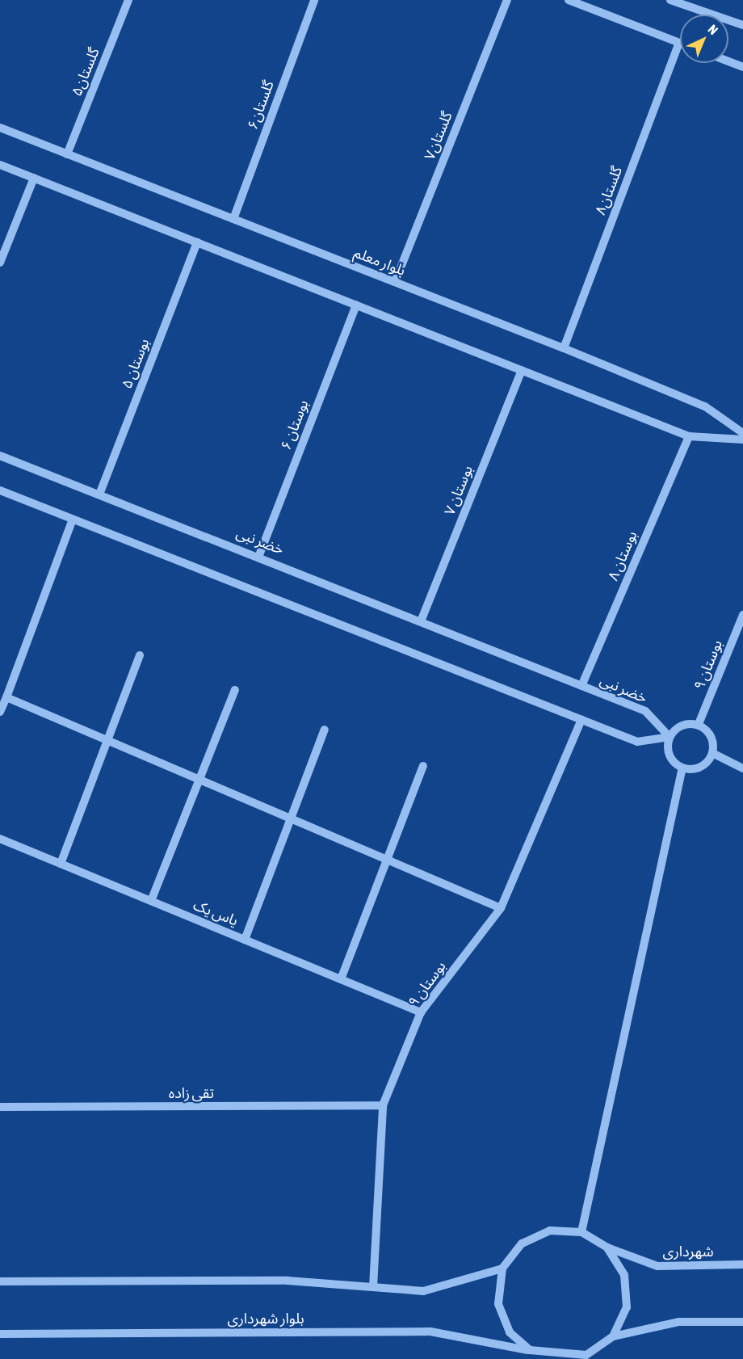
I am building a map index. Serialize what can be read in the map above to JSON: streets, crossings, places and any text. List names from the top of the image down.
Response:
{
  "streets": {
    "street": [
      "گلستان۵",
      "گلستان۶",
      "گلستان۷",
      "گلستان۸",
      "بلوار معلم",
      "بوستان ۵",
      "بوستان ۶",
      "بوستان ۷",
      "خضر نبی",
      "بوستان ۸",
      "بوستان ۹",
      "یاس یک",
      "تقی زاده",
      "شهرداری",
      "بلوار شهرداری"
    ]
  },
  "crossings": [
    ["گلستان۵", "بلوار معلم"],
    ["گلستان۶", "بلوار معلم"],
    ["گلستان۷", "بلوار معلم"],
    ["گلستان۸", "بلوار معلم"],
    ["بوستان ۵", "خضر نبی"],
    ["بوستان ۶", "خضر نبی"],
    ["بوستان ۷", "خضر نبی"],
    ["خضر نبی", "بوستان ۸"],
    ["خضر نبی", "بوستان ۹"],
    ["بوستان ۹", "یاس یک"],
    ["بوستان ۹", "تقی زاده"],
    ["شهرداری", "بلوار شهرداری"]
  ],
  "north": "top right"
}
